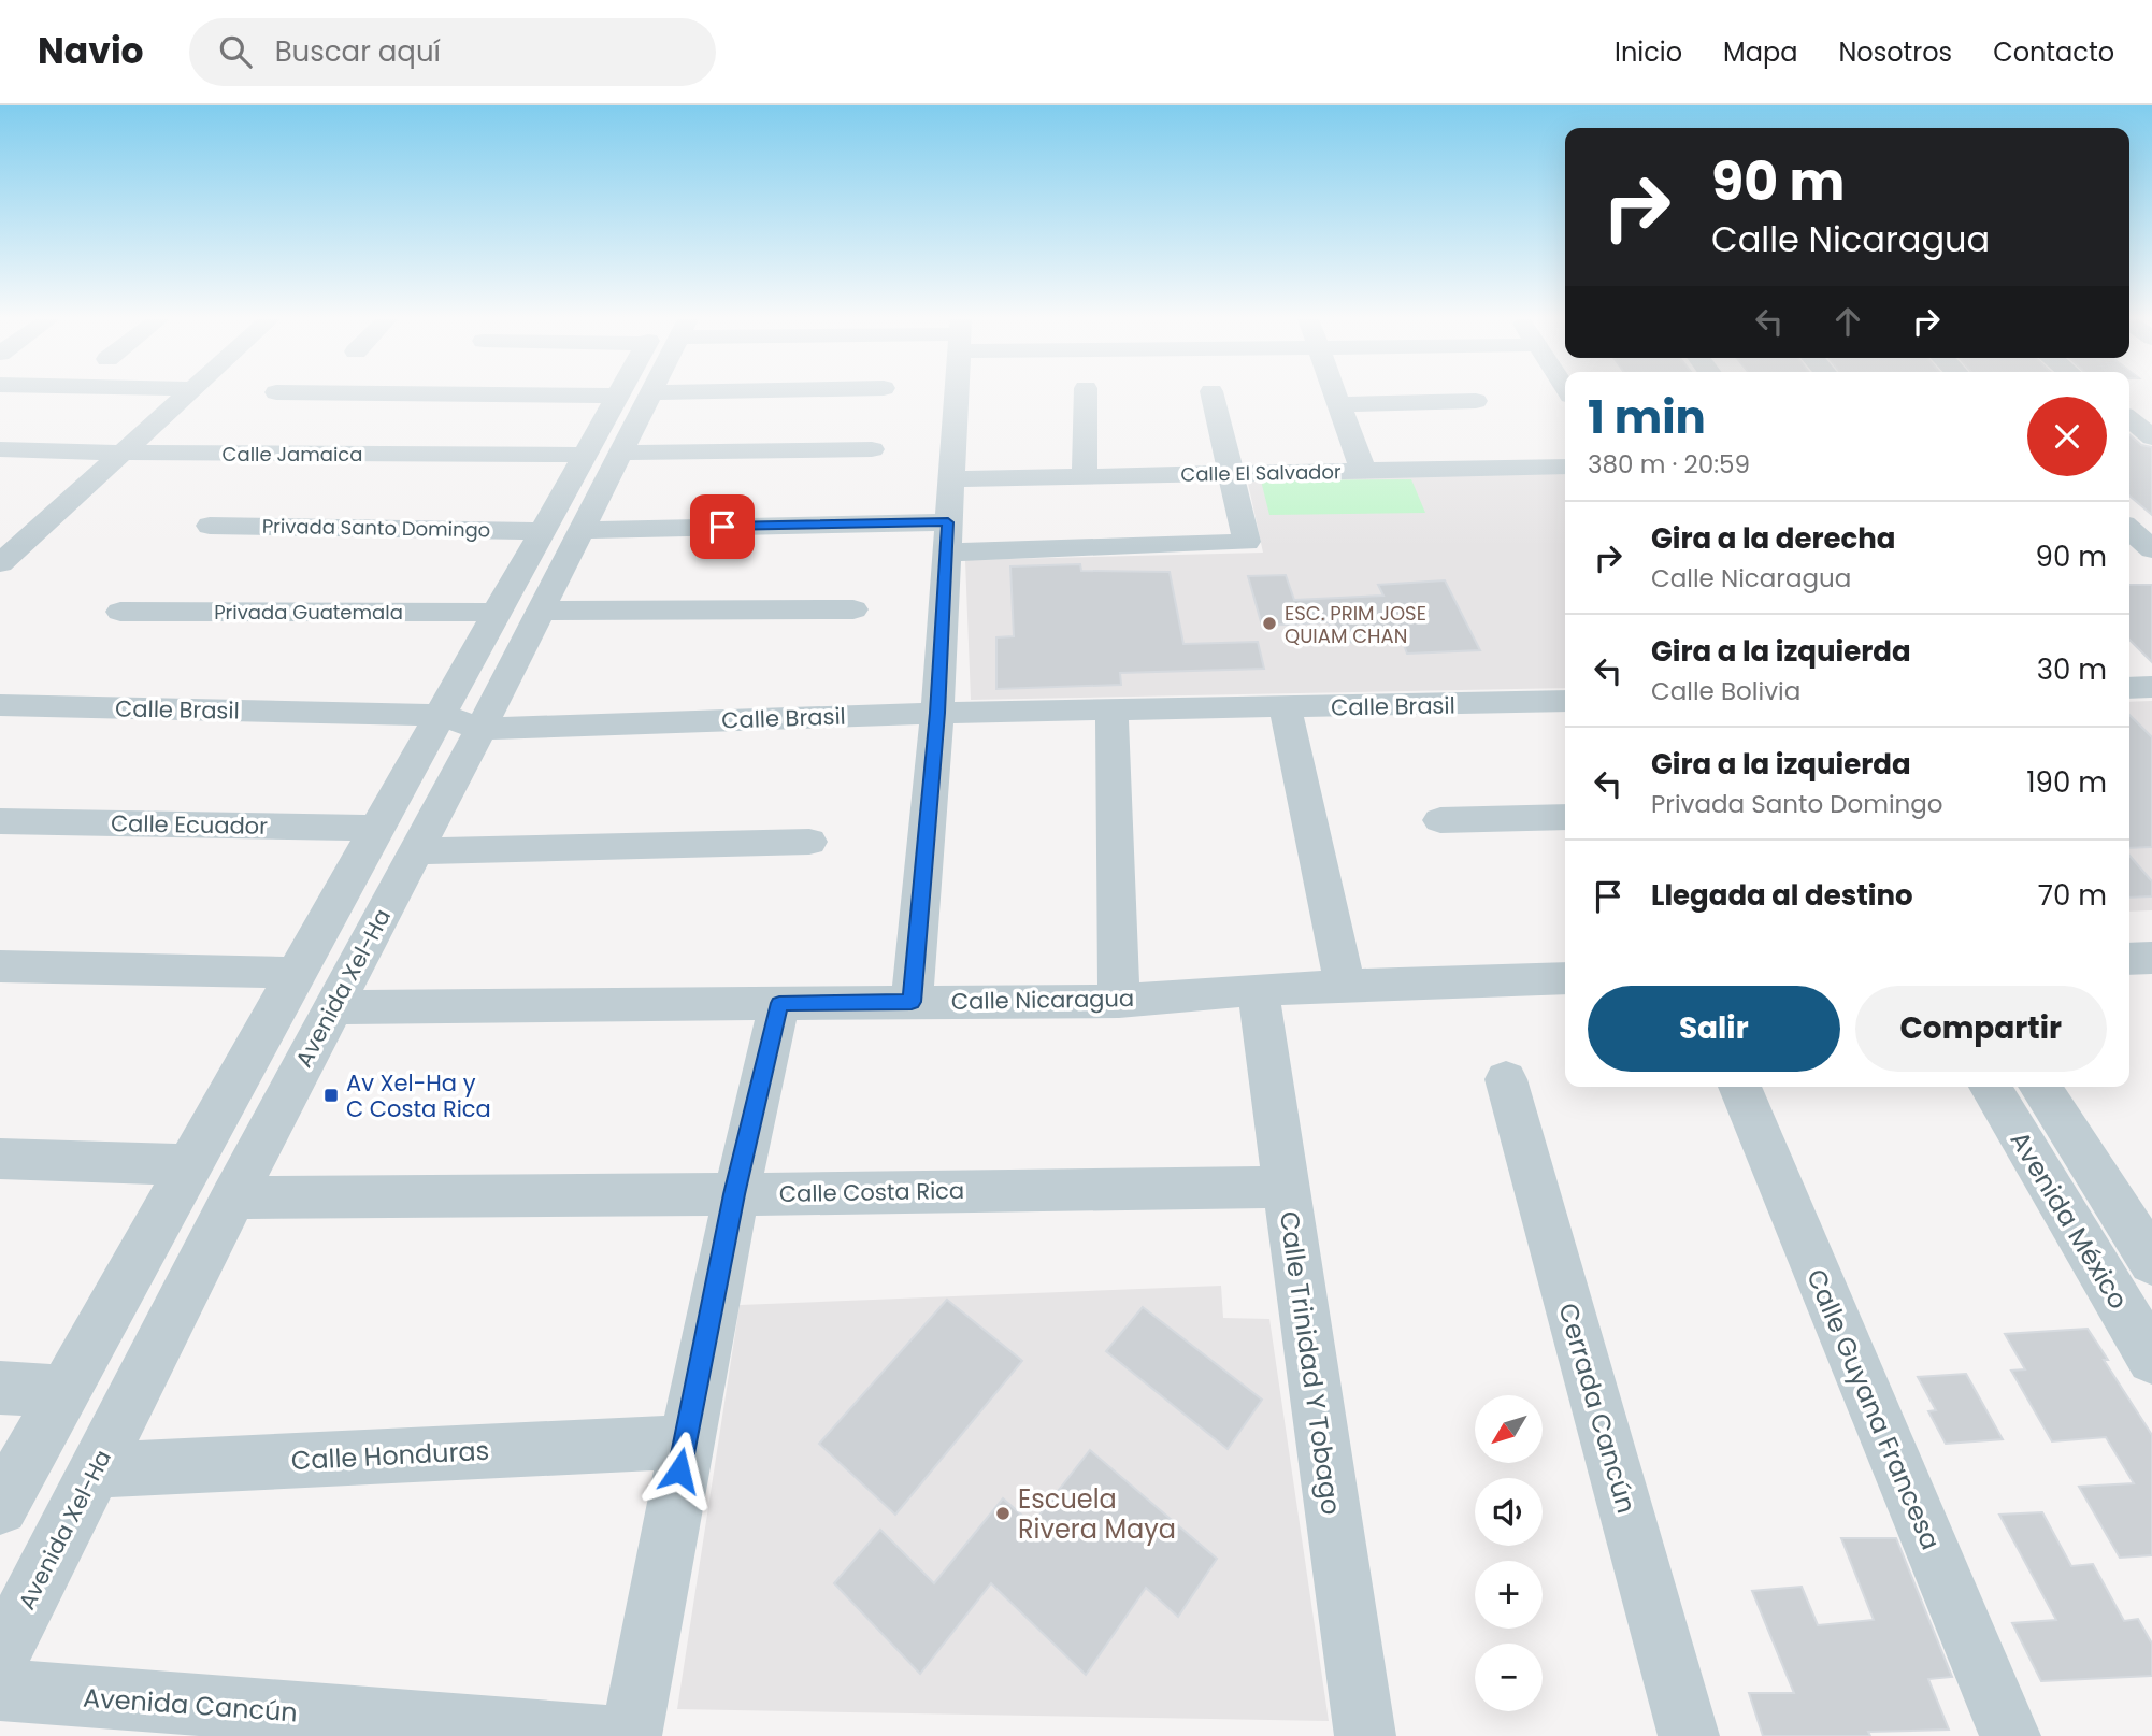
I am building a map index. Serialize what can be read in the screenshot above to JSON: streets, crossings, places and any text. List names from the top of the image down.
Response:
{
  "streets": {
    "street": [
      "Calle Jamaica",
      "Calle El Salvador",
      "Privada Santo Domingo",
      "Privada Guatemala",
      "Calle Brasil",
      "Calle Ecuador",
      "Avenida Xel-Ha",
      "Calle Nicaragua",
      "Calle Costa Rica",
      "Avenida México",
      "Calle Trinidad Y Tobago",
      "Cerrada Cancún",
      "Calle Guyana Francesa",
      "Calle Honduras",
      "Avenida Cancún"
    ]
  },
  "crossings": [
    ["Calle Jamaica", "Avenida Xel-Ha"],
    ["Privada Santo Domingo", "Avenida Xel-Ha"],
    ["Privada Guatemala", "Avenida Xel-Ha"],
    ["Calle Brasil", "Avenida Xel-Ha"],
    ["Calle Ecuador", "Avenida Xel-Ha"],
    ["Avenida Xel-Ha", "Calle Nicaragua"],
    ["Avenida Xel-Ha", "Calle Costa Rica"],
    ["Avenida Xel-Ha", "Calle Honduras"],
    ["Calle Nicaragua", "Calle Trinidad Y Tobago"],
    ["Calle Costa Rica", "Calle Trinidad Y Tobago"]
  ],
  "places": {
    "other": ["ESC. PRIM JOSE QUIAM CHAN", "Escuela Rivera Maya"],
    "transit": ["Av Xel-Ha y C Costa Rica"]
  },
  "north": "bottom left",
  "page": {
    "header": "Navio",
    "search": "Buscar aquí",
    "nav": [
      "Inicio",
      "Mapa",
      "Nosotros",
      "Contacto"
    ],
    "turn": ["90 m", "Calle Nicaragua"],
    "heading": ["1 min", "380 m · 20:59"],
    "list": [
      {
        "name": "Gira a la derecha",
        "note": "Calle Nicaragua",
        "value": "90 m"
      },
      {
        "name": "Gira a la izquierda",
        "note": "Calle Bolivia",
        "value": "30 m"
      },
      {
        "name": "Gira a la izquierda",
        "note": "Privada Santo Domingo",
        "value": "190 m"
      },
      {
        "name": "Llegada al destino",
        "value": "70 m"
      }
    ],
    "buttons": ["Salir", "Compartir"],
    "map_buttons": ["+", "−"]
  }
}
